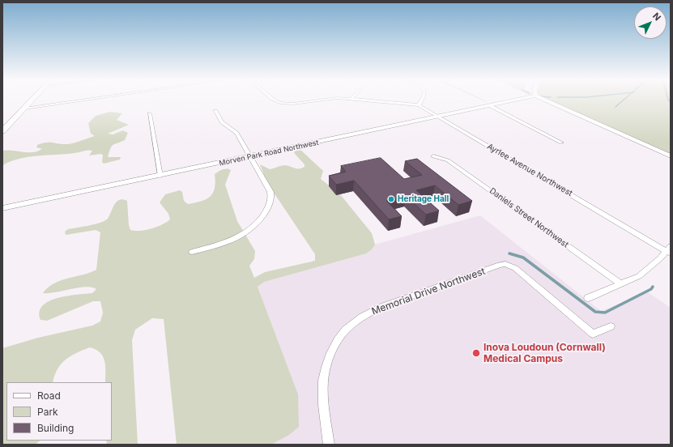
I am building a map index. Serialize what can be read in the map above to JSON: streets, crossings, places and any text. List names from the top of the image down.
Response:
{
  "streets": {
    "street": [
      "Morven Park Road Northwest",
      "Ayrlee Avenue Northwest",
      "Daniels Street Northwest",
      "Memorial Drive Northwest"
    ]
  },
  "crossings": [
    ["Morven Park Road Northwest", "Ayrlee Avenue Northwest"]
  ],
  "places": ["Heritage Hall", "Inova Loudoun (Cornwall) Medical Campus"],
  "legend": ["Road", "Park", "Building"],
  "north": "top right"
}
